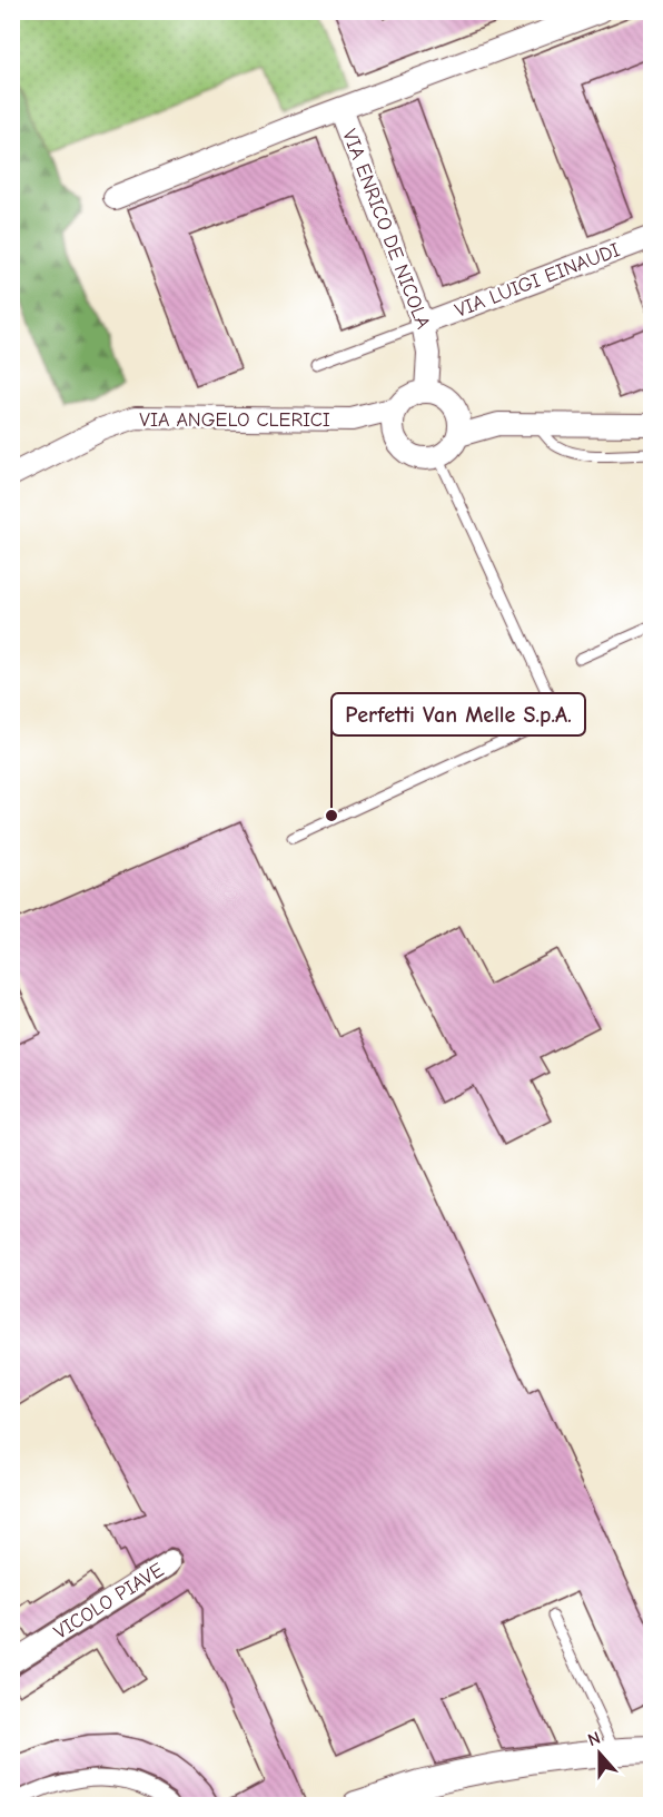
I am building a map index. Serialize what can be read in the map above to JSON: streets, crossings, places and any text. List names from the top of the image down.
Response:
{
  "streets": {
    "street": [
      "VIA ENRICO DE NICOLA",
      "VIA LUIGI EINAUDI",
      "VIA ANGELO CLERICI",
      "VICOLO PIAVE"
    ]
  },
  "crossings": [
    ["VIA ENRICO DE NICOLA", "VIA LUIGI EINAUDI"],
    ["VIA ENRICO DE NICOLA", "VIA ANGELO CLERICI"]
  ],
  "places": ["Perfetti Van Melle S.p.A."],
  "north": "top"
}
